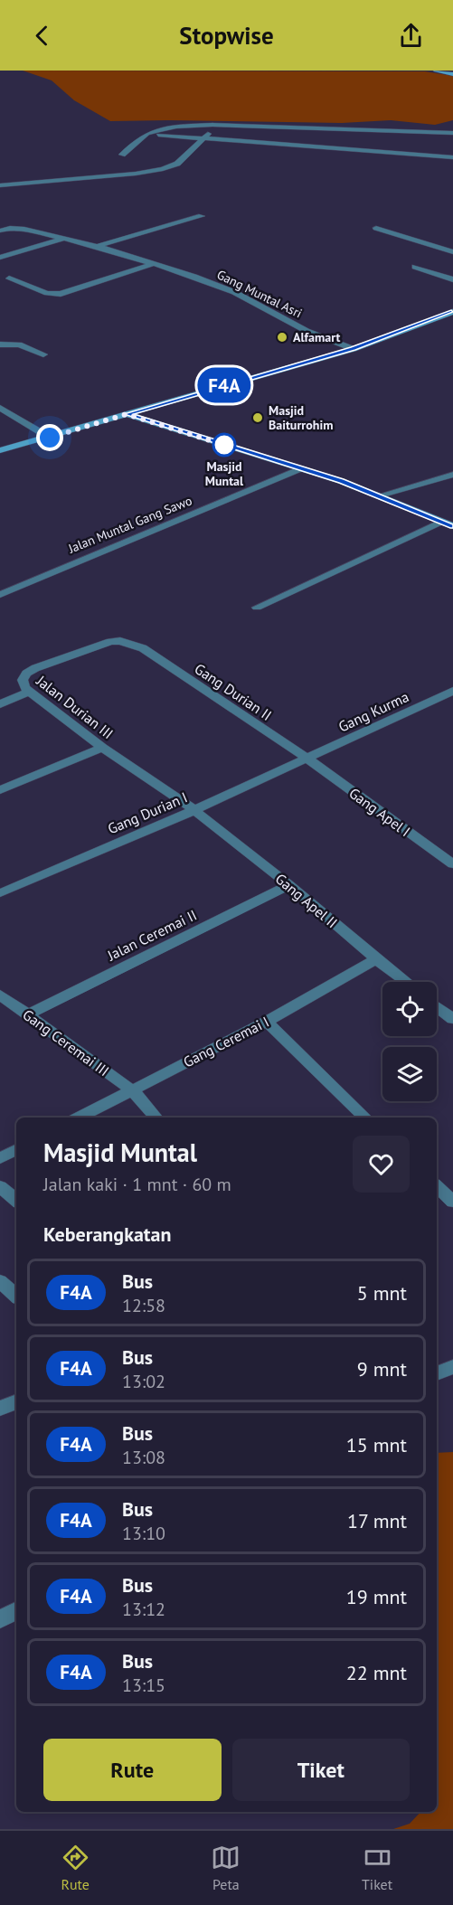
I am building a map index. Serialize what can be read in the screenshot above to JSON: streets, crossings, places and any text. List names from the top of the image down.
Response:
{
  "streets": {
    "street": [
      "Gang Muntal Asri",
      "Jalan Muntal Gang Sawo",
      "Gang Durian II",
      "Jalan Durian III",
      "Gang Kurma",
      "Gang Apel I",
      "Gang Durian I",
      "Gang Apel II",
      "Jalan Ceremai II",
      "Gang Ceremai I",
      "Gang Ceremai III"
    ]
  },
  "crossings": [
    ["Gang Durian II", "Jalan Durian III"],
    ["Gang Durian II", "Gang Kurma"],
    ["Gang Durian II", "Gang Apel I"],
    ["Gang Durian II", "Gang Durian I"],
    ["Jalan Durian III", "Gang Durian I"],
    ["Jalan Durian III", "Gang Apel II"],
    ["Gang Kurma", "Gang Apel I"],
    ["Gang Kurma", "Gang Durian I"],
    ["Gang Apel I", "Gang Durian I"],
    ["Gang Durian I", "Gang Apel II"],
    ["Gang Apel II", "Jalan Ceremai II"],
    ["Gang Apel II", "Gang Ceremai I"],
    ["Jalan Ceremai II", "Gang Ceremai III"],
    ["Gang Ceremai I", "Gang Ceremai III"]
  ],
  "places": ["Alfamart", "Masjid Baiturrohim", "Masjid Muntal"],
  "lines": ["bus line F4A"],
  "page": {
    "header": "Stopwise",
    "on_map": "F4A",
    "heading": [
      ["Masjid Muntal", "Jalan kaki · 1 mnt · 60 m"],
      "Keberangkatan"
    ],
    "list": [
      {
        "mark": "F4A",
        "name": "Bus",
        "note": "12:58",
        "value": "5 mnt"
      },
      {
        "mark": "F4A",
        "name": "Bus",
        "note": "13:02",
        "value": "9 mnt"
      },
      {
        "mark": "F4A",
        "name": "Bus",
        "note": "13:08",
        "value": "15 mnt"
      },
      {
        "mark": "F4A",
        "name": "Bus",
        "note": "13:10",
        "value": "17 mnt"
      },
      {
        "mark": "F4A",
        "name": "Bus",
        "note": "13:12",
        "value": "19 mnt"
      },
      {
        "mark": "F4A",
        "name": "Bus",
        "note": "13:15",
        "value": "22 mnt"
      }
    ],
    "buttons": ["Rute", "Tiket"],
    "tabs": ["Rute", "Peta", "Tiket"]
  }
}
